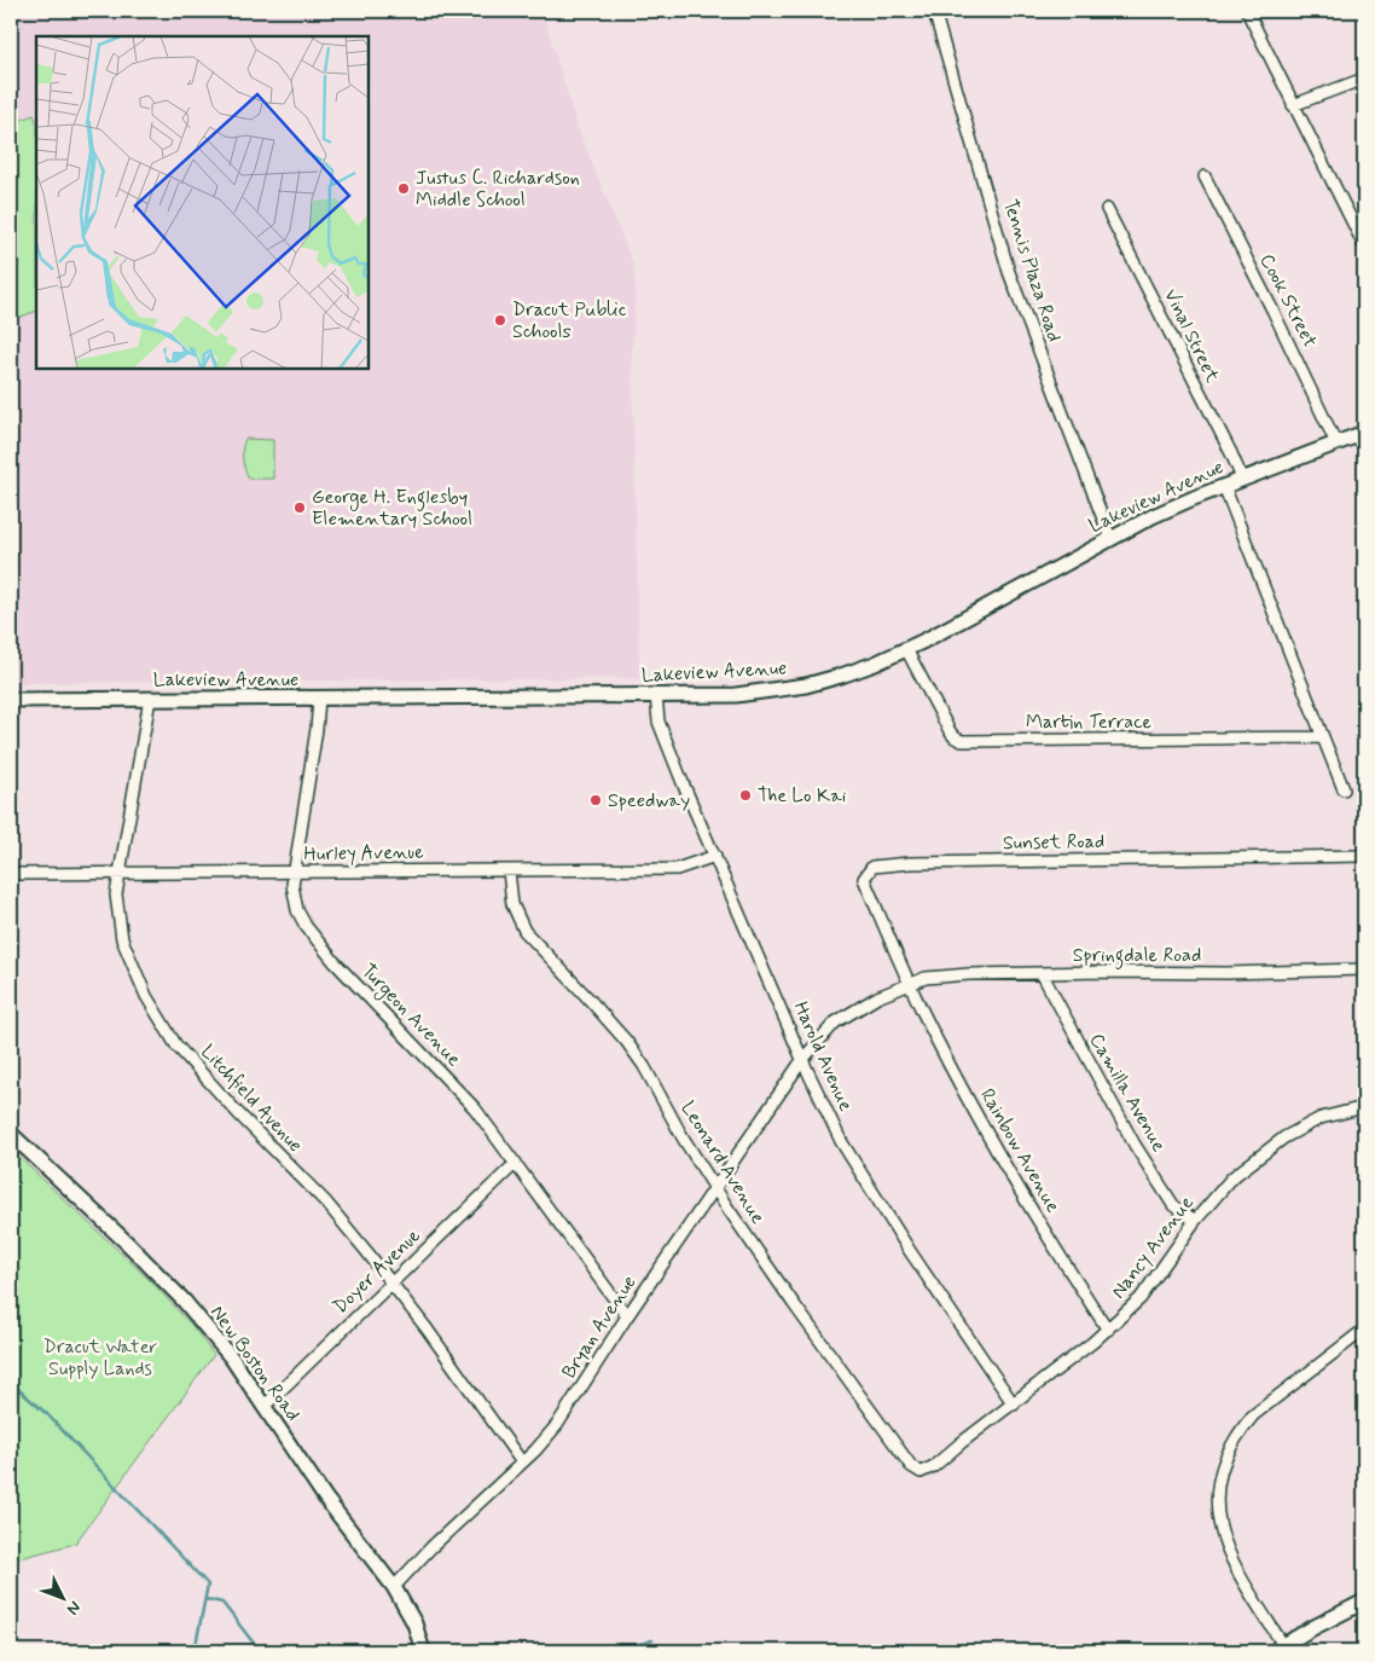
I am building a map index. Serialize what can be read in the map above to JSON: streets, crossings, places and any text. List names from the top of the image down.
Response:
{
  "streets": {
    "main road": ["Lakeview Avenue", "New Boston Road"],
    "street": [
      "Tennis Plaza Road",
      "Cook Street",
      "Vinal Street",
      "Martin Terrace",
      "Sunset Road",
      "Hurley Avenue",
      "Springdale Road",
      "Turgeon Avenue",
      "Harold Avenue",
      "Camilla Avenue",
      "Litchfield Avenue",
      "Rainbow Avenue",
      "Leonard Avenue",
      "Nancy Avenue",
      "Doyer Avenue",
      "Bryan Avenue"
    ]
  },
  "crossings": [
    ["Tennis Plaza Road", "Lakeview Avenue"],
    ["Cook Street", "Lakeview Avenue"],
    ["Vinal Street", "Lakeview Avenue"],
    ["Lakeview Avenue", "Martin Terrace"],
    ["Lakeview Avenue", "Turgeon Avenue"],
    ["Lakeview Avenue", "Harold Avenue"],
    ["Lakeview Avenue", "Litchfield Avenue"],
    ["Sunset Road", "Springdale Road"],
    ["Sunset Road", "Rainbow Avenue"],
    ["Hurley Avenue", "Turgeon Avenue"],
    ["Hurley Avenue", "Harold Avenue"],
    ["Hurley Avenue", "Litchfield Avenue"],
    ["Hurley Avenue", "Leonard Avenue"],
    ["Springdale Road", "Harold Avenue"],
    ["Springdale Road", "Camilla Avenue"],
    ["Springdale Road", "Rainbow Avenue"],
    ["Springdale Road", "Bryan Avenue"],
    ["Turgeon Avenue", "Doyer Avenue"],
    ["Turgeon Avenue", "Bryan Avenue"],
    ["Harold Avenue", "Nancy Avenue"],
    ["Harold Avenue", "Bryan Avenue"],
    ["Camilla Avenue", "Nancy Avenue"],
    ["Litchfield Avenue", "Doyer Avenue"],
    ["Litchfield Avenue", "Bryan Avenue"],
    ["Rainbow Avenue", "Nancy Avenue"],
    ["Leonard Avenue", "Nancy Avenue"],
    ["Leonard Avenue", "Bryan Avenue"],
    ["Doyer Avenue", "New Boston Road"],
    ["Bryan Avenue", "New Boston Road"]
  ],
  "parks": ["Dracut Water Supply Lands"],
  "places": [
    "Justus C. Richardson Middle School",
    "Dracut Public Schools",
    "George H. Englesby Elementary School",
    "The Lo Kai",
    "Speedway"
  ],
  "north": "bottom right"
}
